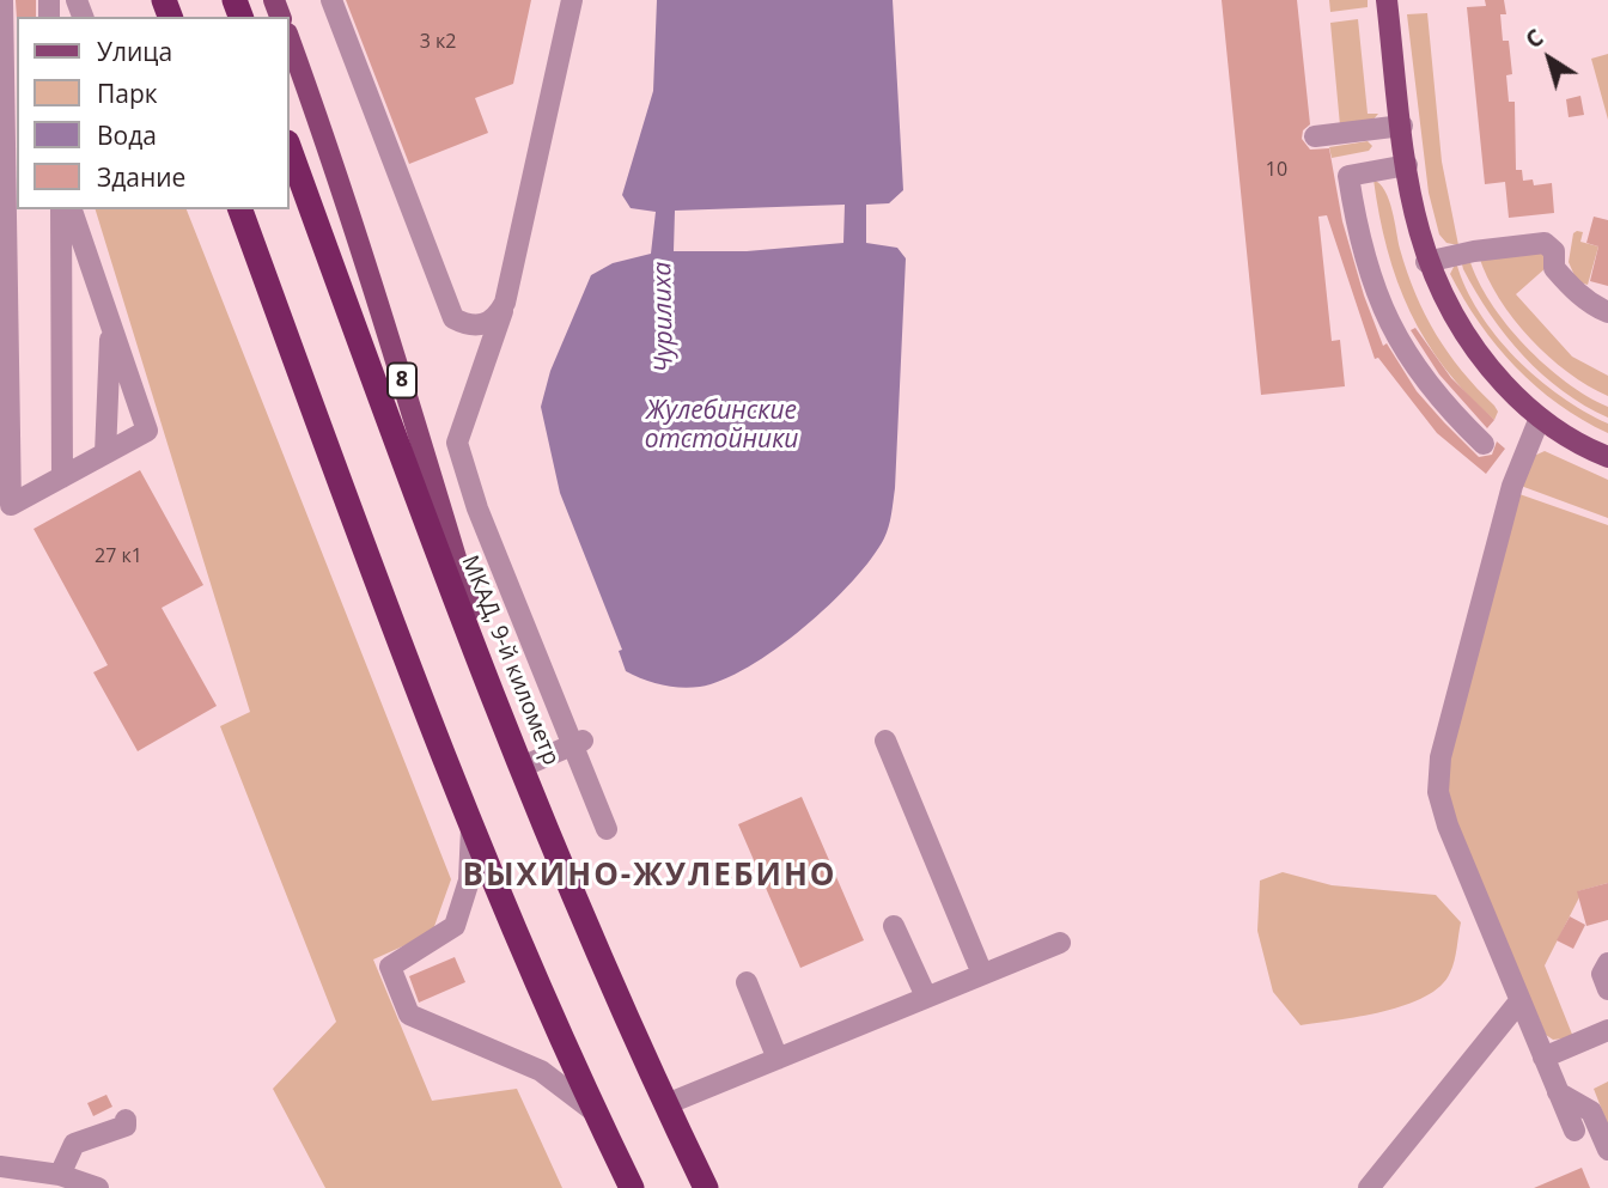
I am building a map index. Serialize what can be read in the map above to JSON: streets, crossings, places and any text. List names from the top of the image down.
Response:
{
  "streets": {
    "highway": ["МКАД, 9-й километр"],
    "main road": ["8"]
  },
  "crossings": [
    ["8", "МКАД, 9-й километр"]
  ],
  "districts": ["ВЫХИНО-ЖУЛЕБИНО"],
  "water": ["Чурилиха", "Жулебинские отстойники"],
  "house_numbers": ["3 к2", "10", "27 к1"],
  "legend": [
    "Улица",
    "Парк",
    "Вода",
    "Здание"
  ],
  "north": "top left"
}
